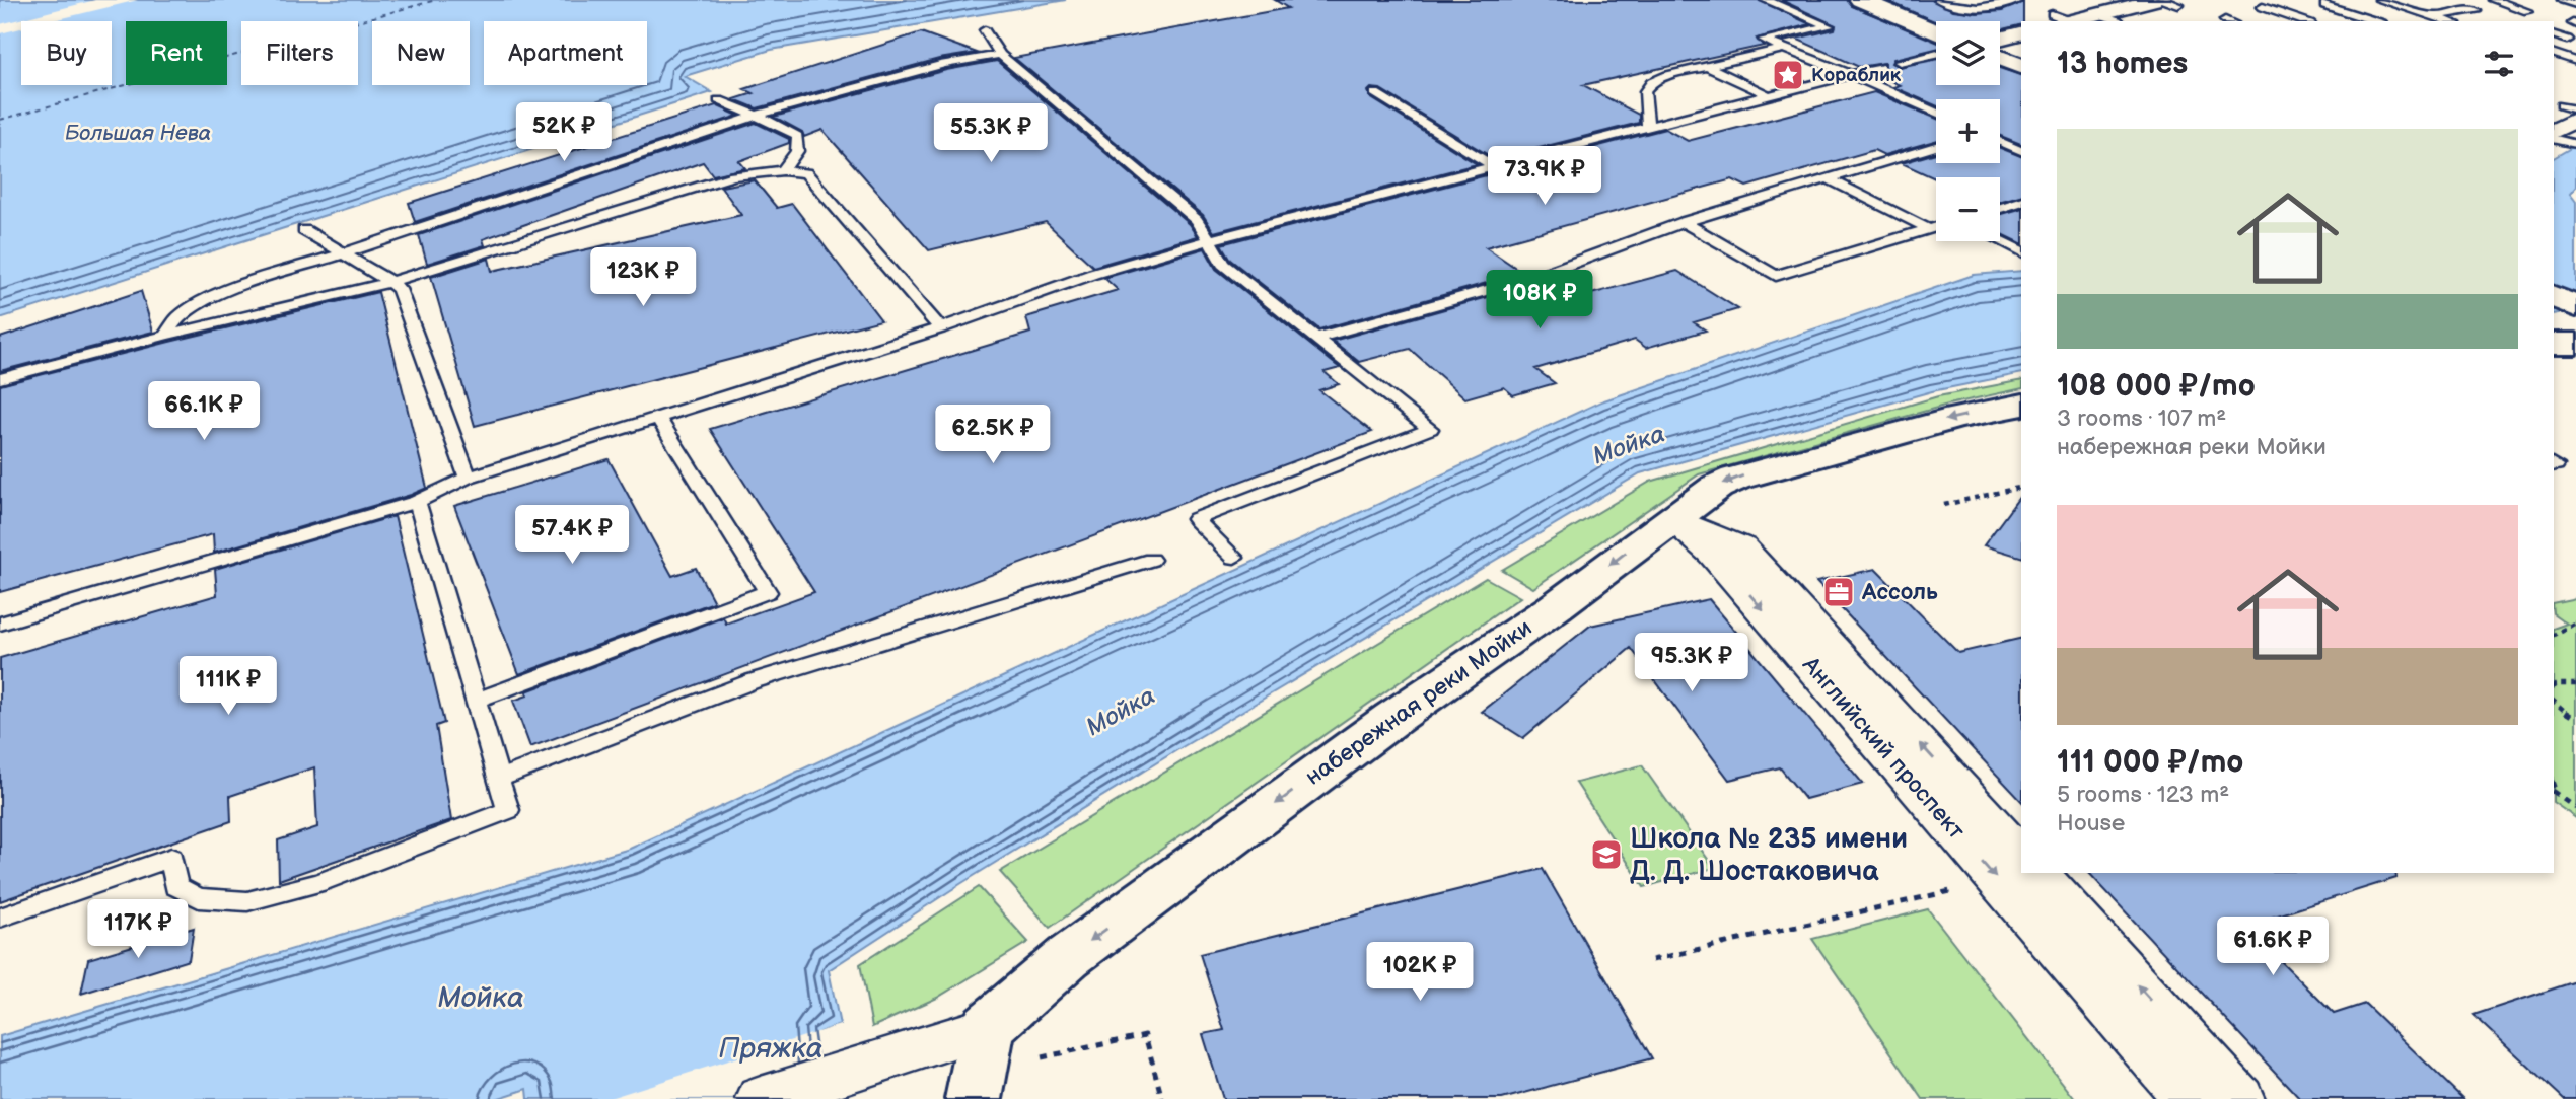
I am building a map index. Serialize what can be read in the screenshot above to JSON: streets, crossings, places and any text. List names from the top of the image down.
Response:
{
  "streets": {
    "main road": ["набережная реки Мойки"],
    "street": ["Английский проспект"]
  },
  "crossings": [
    ["набережная реки Мойки", "Английский проспект"]
  ],
  "one_way": ["набережная реки Мойки"],
  "water": ["Большая Нева", "Мойка", "Пряжка"],
  "places": {
    "place": ["Кораблик"],
    "office": ["Ассоль"],
    "school or university": ["Школа № 235 имени Д. Д. Шостаковича"]
  },
  "page": {
    "map_buttons": ["+", "−"],
    "chip": [
      "Buy",
      "Rent",
      "Filters",
      "New",
      "Apartment"
    ],
    "heading": "13 homes",
    "price": [
      "52K ₽",
      "55.3K ₽",
      "73.9K ₽",
      "123K ₽",
      "108K ₽",
      "66.1K ₽",
      "62.5K ₽",
      "57.4K ₽",
      "95.3K ₽",
      "111K ₽",
      "117K ₽",
      "61.6K ₽",
      "102K ₽"
    ],
    "list": [
      {
        "name": "108 000 ₽/mo",
        "note": "3 rooms · 107 m² · набережная реки Мойки"
      },
      {
        "name": "111 000 ₽/mo",
        "note": "5 rooms · 123 m² · House"
      }
    ]
  }
}
